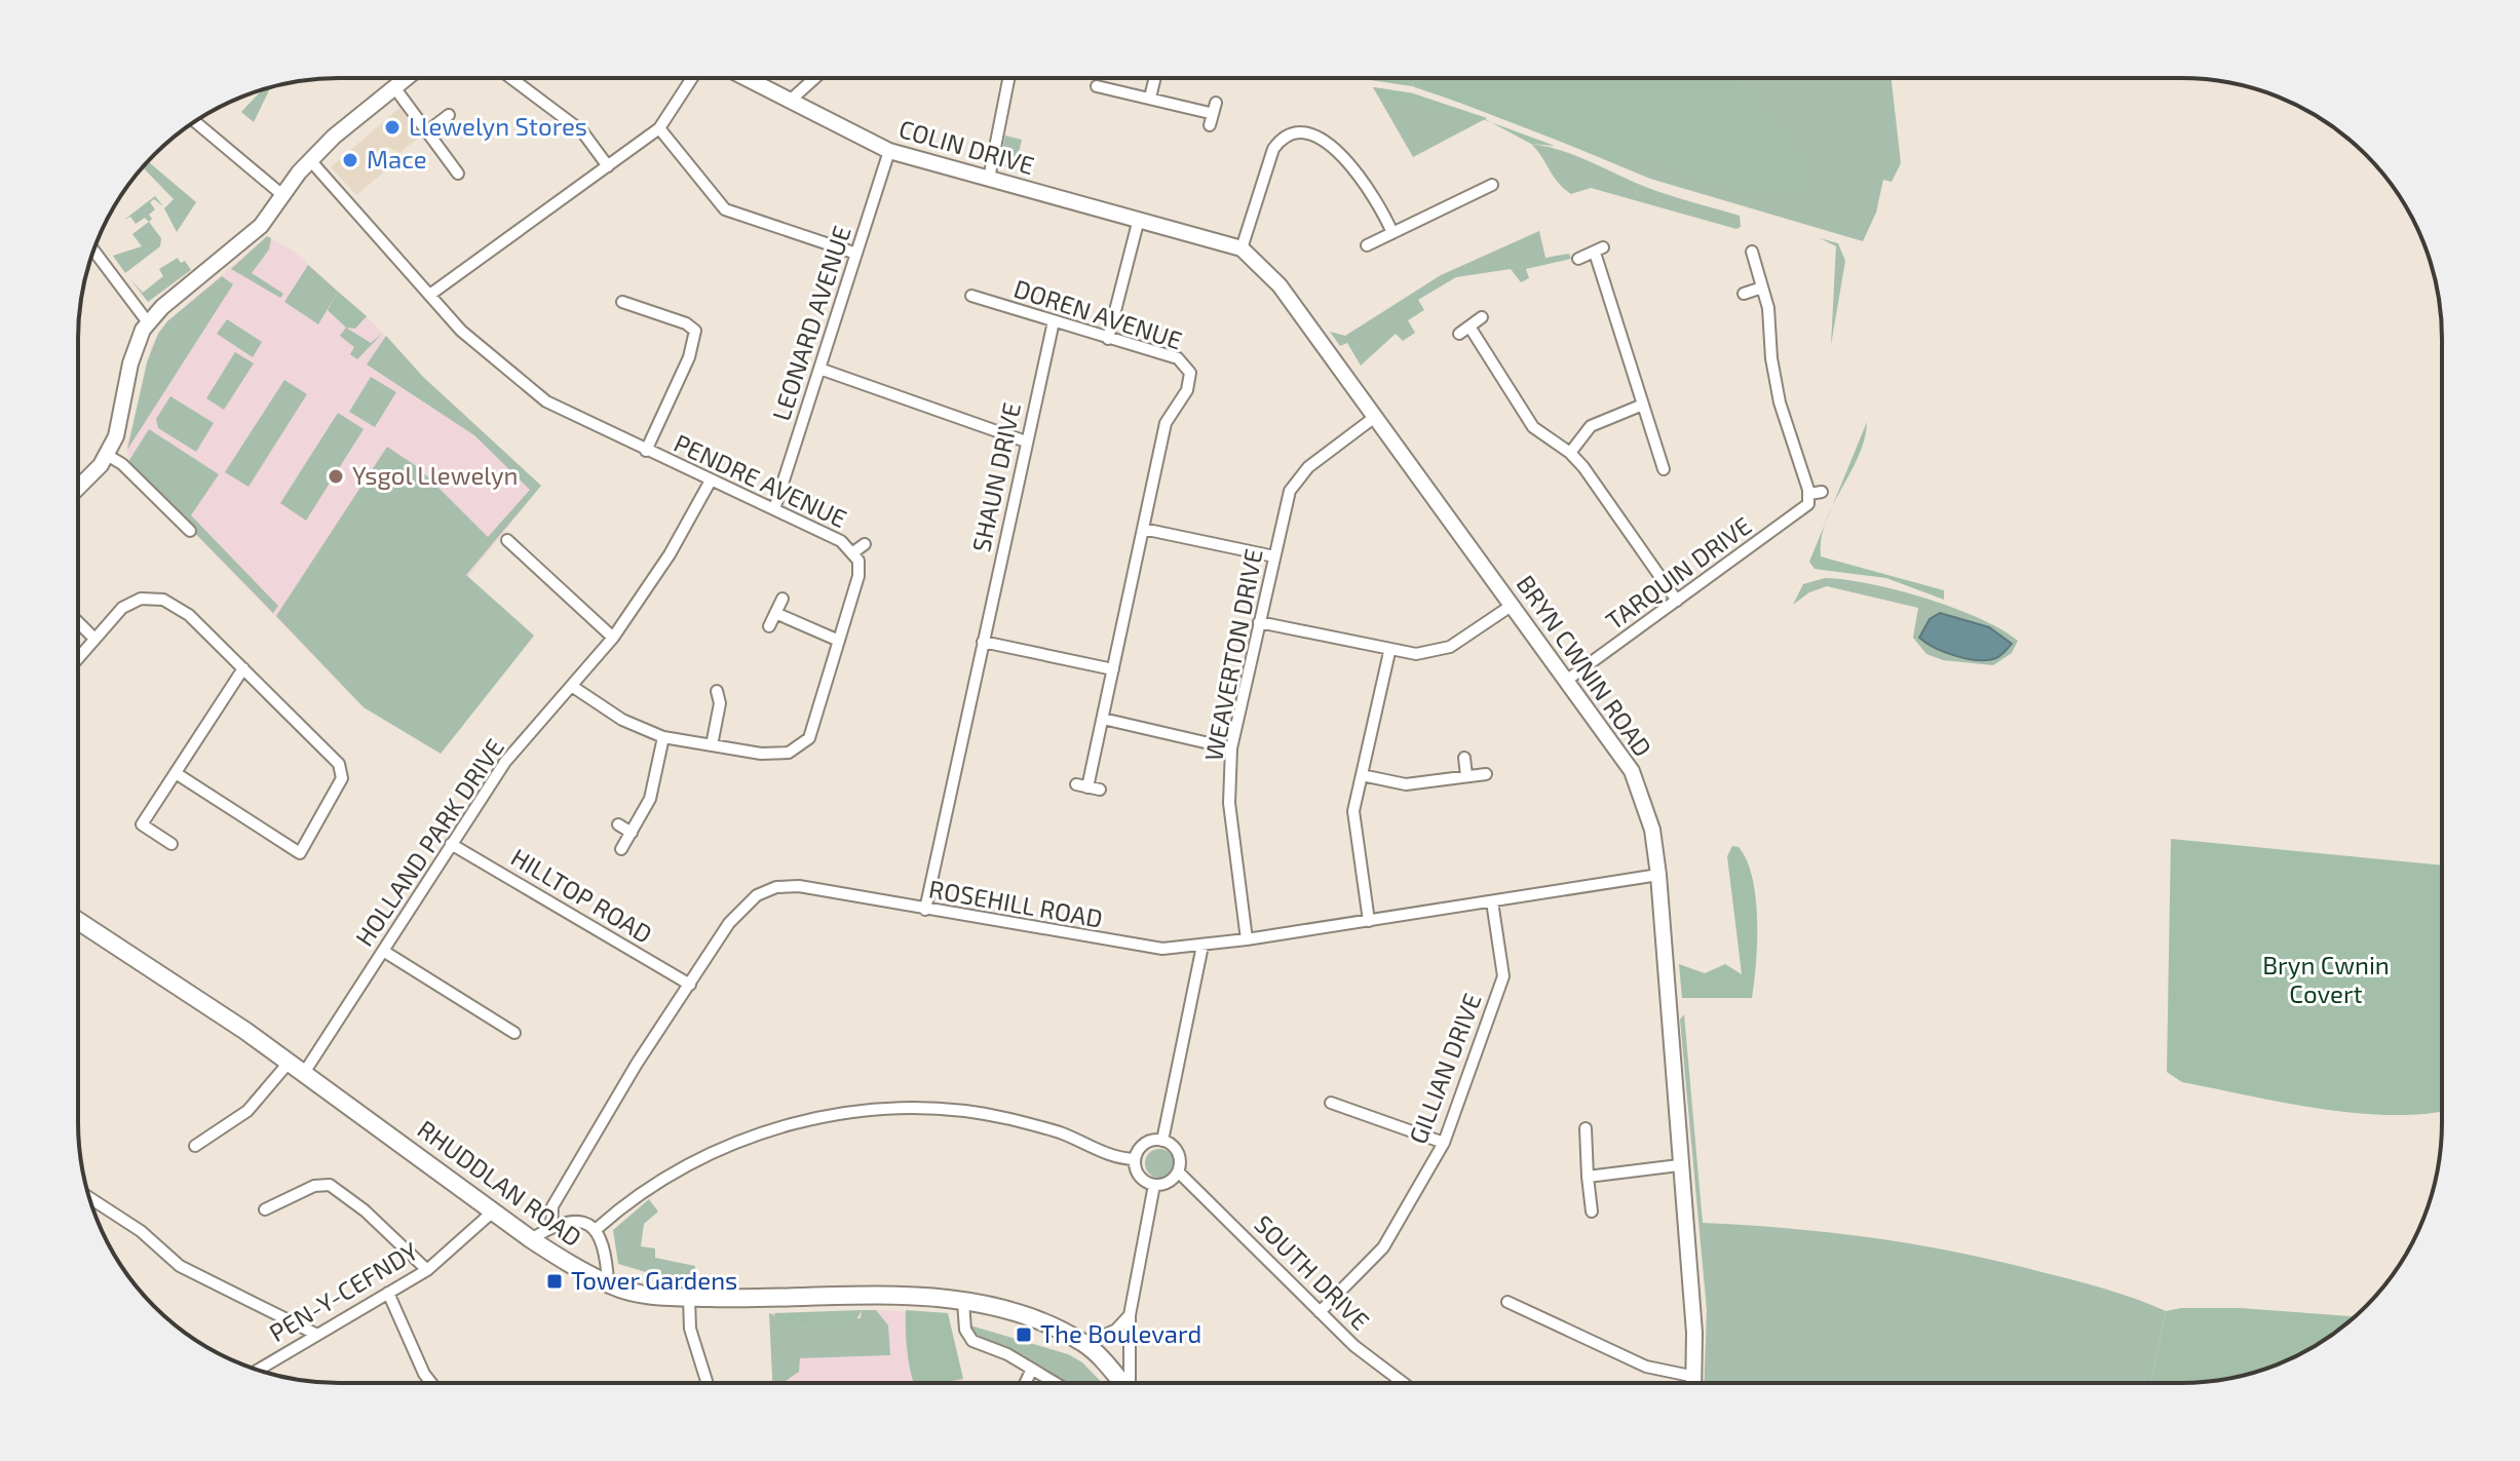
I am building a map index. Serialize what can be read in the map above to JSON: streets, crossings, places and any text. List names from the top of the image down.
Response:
{
  "streets": {
    "main road": ["RHUDDLAN ROAD"],
    "street": [
      "COLIN DRIVE",
      "DOREN AVENUE",
      "LEONARD AVENUE",
      "SHAUN DRIVE",
      "PENDRE AVENUE",
      "TARQUIN DRIVE",
      "WEAVERTON DRIVE",
      "BRYN CWNIN ROAD",
      "HOLLAND PARK DRIVE",
      "HILLTOP ROAD",
      "ROSEHILL ROAD",
      "GILLIAN DRIVE",
      "SOUTH DRIVE",
      "PEN-Y-CEFNDY"
    ]
  },
  "crossings": [
    ["COLIN DRIVE", "LEONARD AVENUE"],
    ["COLIN DRIVE", "BRYN CWNIN ROAD"],
    ["DOREN AVENUE", "SHAUN DRIVE"],
    ["LEONARD AVENUE", "PENDRE AVENUE"],
    ["SHAUN DRIVE", "ROSEHILL ROAD"],
    ["PENDRE AVENUE", "HOLLAND PARK DRIVE"],
    ["TARQUIN DRIVE", "BRYN CWNIN ROAD"],
    ["WEAVERTON DRIVE", "BRYN CWNIN ROAD"],
    ["WEAVERTON DRIVE", "ROSEHILL ROAD"],
    ["BRYN CWNIN ROAD", "ROSEHILL ROAD"],
    ["HOLLAND PARK DRIVE", "HILLTOP ROAD"],
    ["HOLLAND PARK DRIVE", "RHUDDLAN ROAD"],
    ["HILLTOP ROAD", "ROSEHILL ROAD"],
    ["ROSEHILL ROAD", "GILLIAN DRIVE"],
    ["GILLIAN DRIVE", "SOUTH DRIVE"],
    ["RHUDDLAN ROAD", "PEN-Y-CEFNDY"]
  ],
  "parks": ["Bryn Cwnin Covert"],
  "places": {
    "other": ["Llewelyn Stores", "Mace", "Ysgol Llewelyn"],
    "transit": ["Tower Gardens", "The Boulevard"]
  }
}
